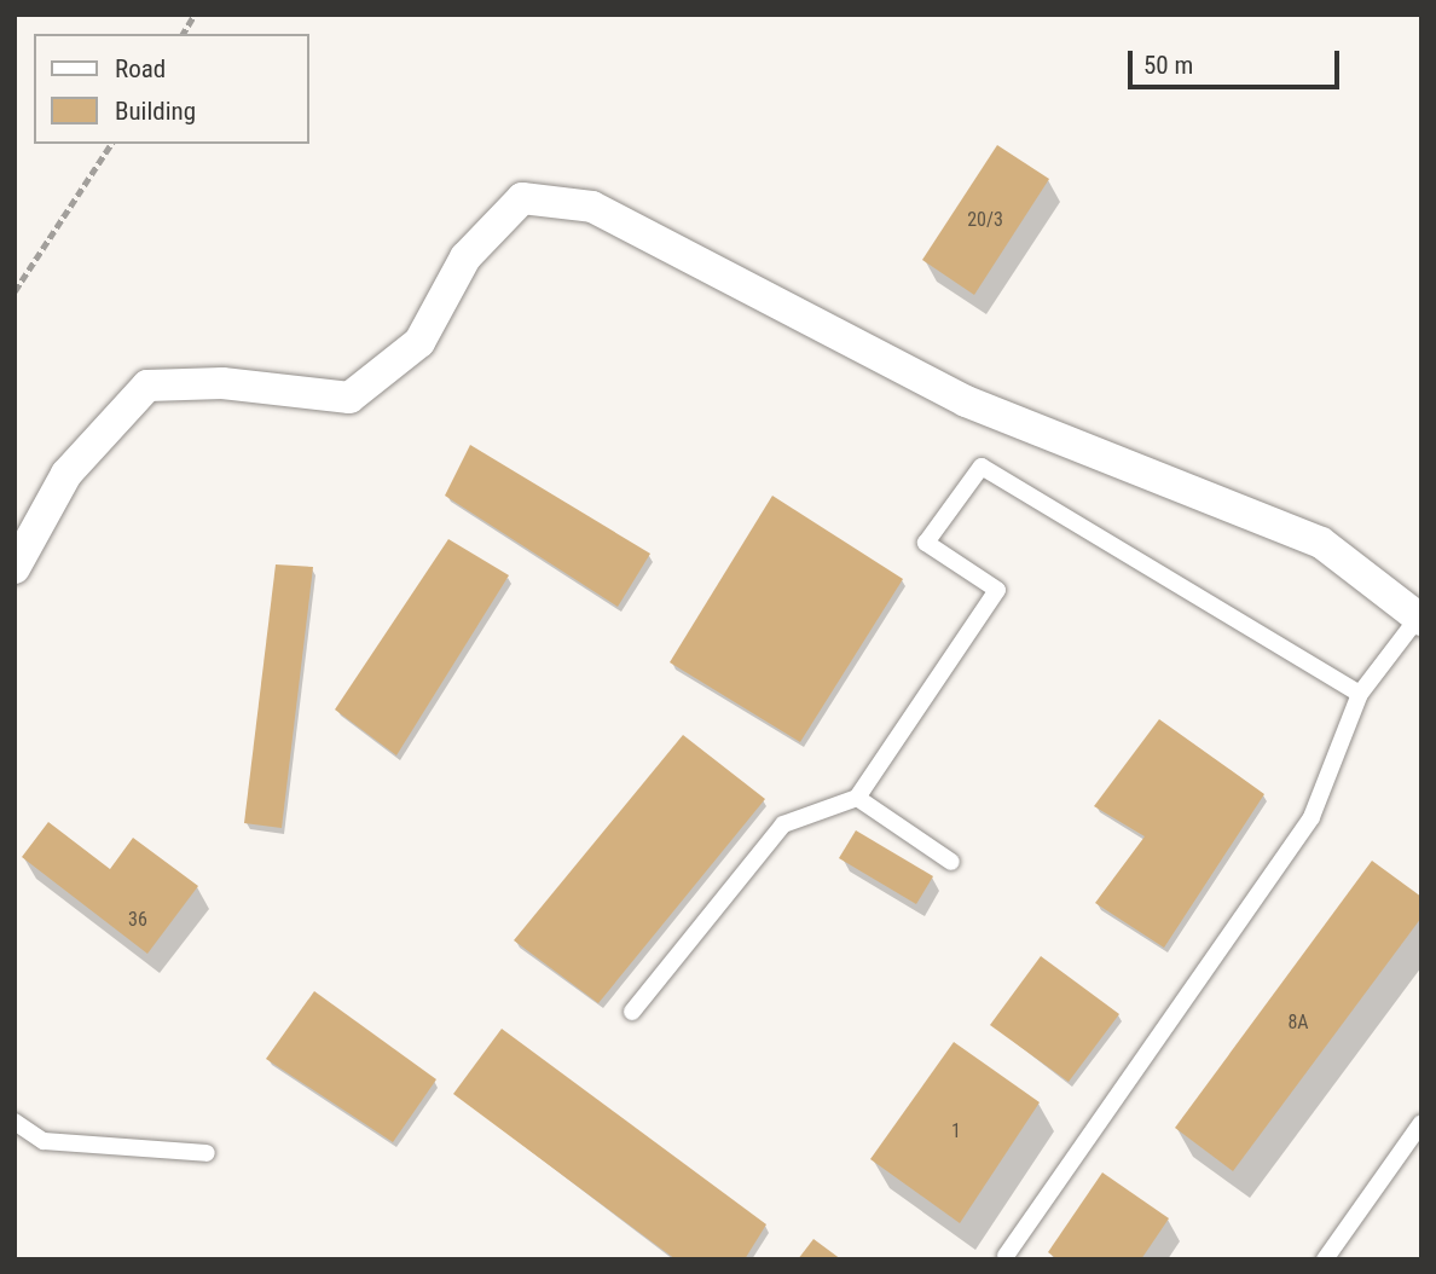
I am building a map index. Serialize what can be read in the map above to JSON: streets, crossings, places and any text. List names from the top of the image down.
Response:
{
  "house_numbers": [
    "20/3",
    "36",
    "8А",
    "1"
  ],
  "legend": ["Road", "Building"],
  "scale_bar": "50 m"
}
